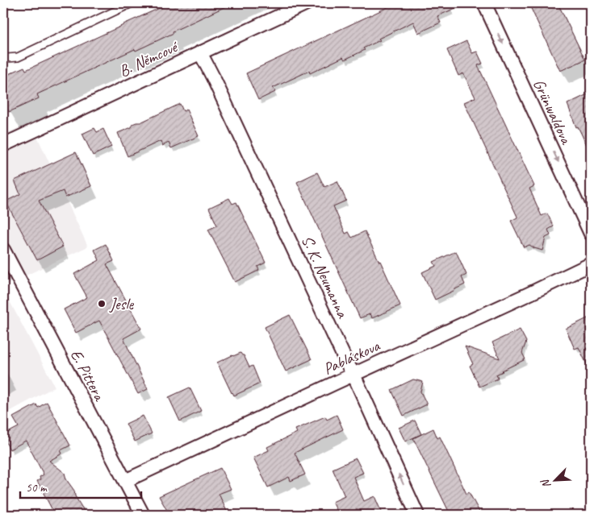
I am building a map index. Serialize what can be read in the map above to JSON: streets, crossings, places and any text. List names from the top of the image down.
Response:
{
  "streets": {
    "street": [
      "B. Němcové",
      "Grünwaldova",
      "S. K. Neumanna",
      "Pabláskova",
      "E. Pittera"
    ]
  },
  "crossings": [
    ["B. Němcové", "S. K. Neumanna"],
    ["S. K. Neumanna", "Pabláskova"],
    ["Pabláskova", "E. Pittera"]
  ],
  "one_way": ["Grünwaldova"],
  "places": ["Jesle"],
  "scale_bar": "50 m",
  "north": "bottom left"
}
